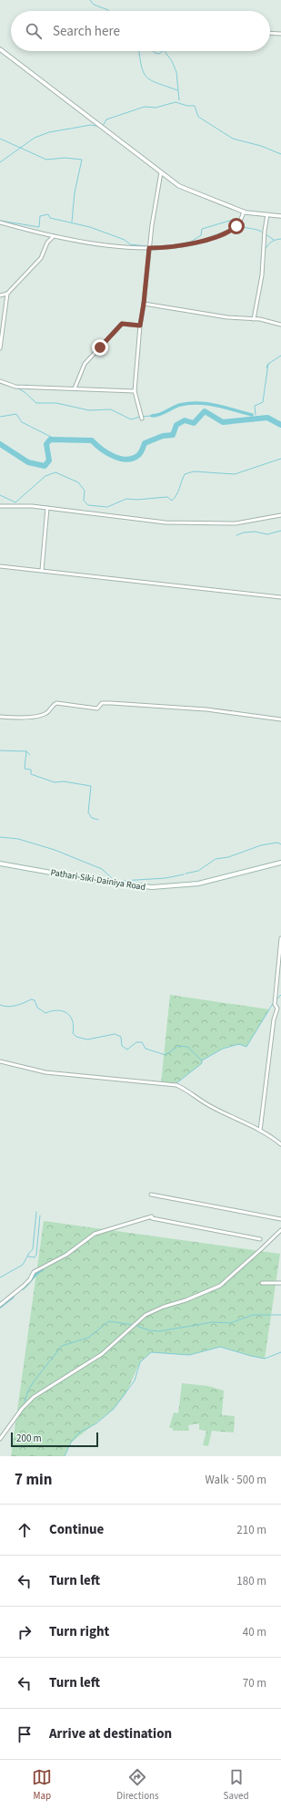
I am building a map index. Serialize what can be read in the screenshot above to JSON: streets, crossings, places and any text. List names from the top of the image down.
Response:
{
  "streets": {
    "main road": ["Pathari-Siki-Dainiya Road"]
  },
  "scale_bar": "200 m",
  "page": {
    "search": "Search here",
    "scale": "200 m",
    "heading": ["7 min", "Walk · 500 m"],
    "list": [
      ["Continue", "210 m"],
      ["Turn left", "180 m"],
      ["Turn right", "40 m"],
      ["Turn left", "70 m"],
      "Arrive at destination"
    ],
    "nav": ["Map", "Directions", "Saved"]
  }
}
